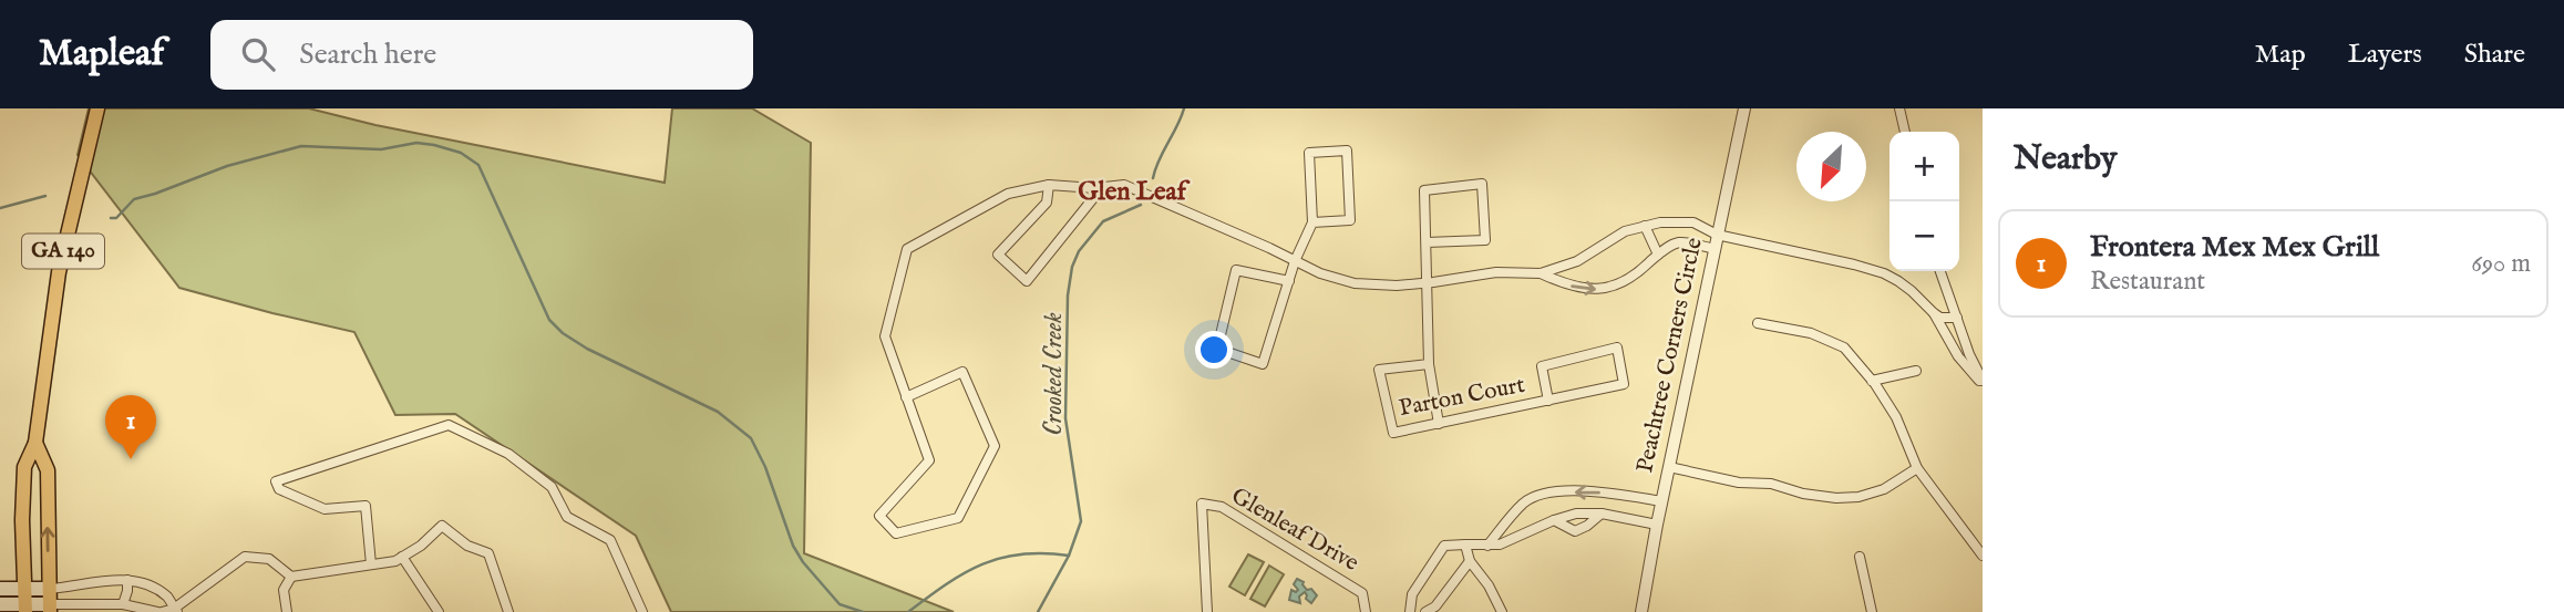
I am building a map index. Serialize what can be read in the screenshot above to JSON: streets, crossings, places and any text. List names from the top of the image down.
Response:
{
  "streets": {
    "main road": ["GA 140"],
    "street": ["Peachtree Corners Circle", "Parton Court", "Glenleaf Drive"]
  },
  "districts": ["Glen Leaf"],
  "water": ["Crooked Creek"],
  "north": "bottom left",
  "page": {
    "header": "Mapleaf",
    "search": "Search here",
    "nav": ["Map", "Layers", "Share"],
    "heading": "Nearby",
    "map_buttons": ["+", "−"],
    "list": [
      {
        "mark": "1",
        "name": "Frontera Mex Mex Grill",
        "note": "Restaurant",
        "value": "690 m"
      }
    ],
    "pins": "1"
  }
}
